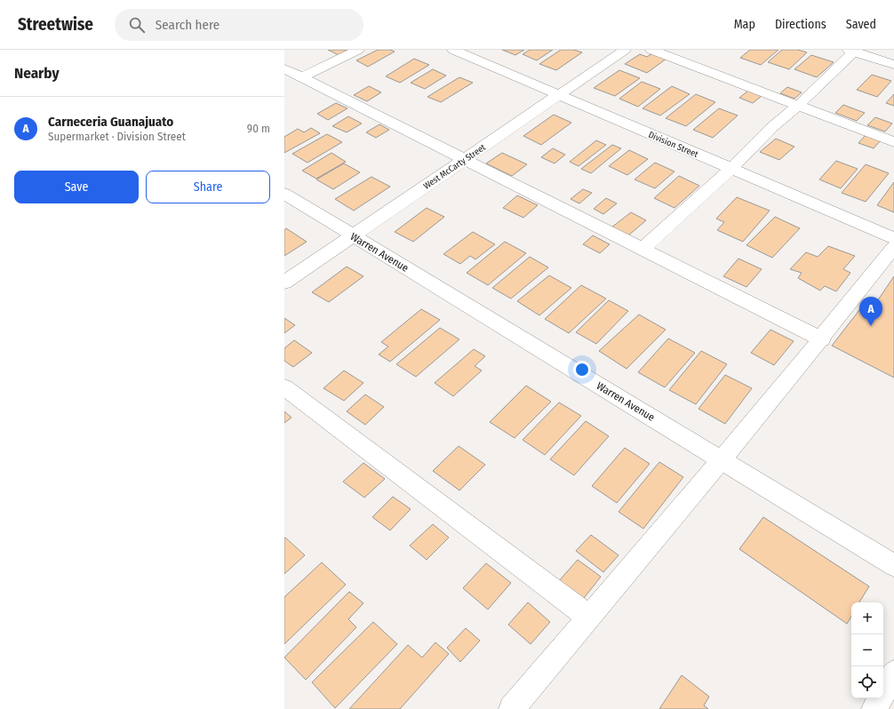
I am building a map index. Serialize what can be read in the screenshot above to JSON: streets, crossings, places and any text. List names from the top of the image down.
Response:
{
  "streets": {
    "street": ["Division Street", "West McCarty Street", "Warren Avenue"]
  },
  "crossings": [
    ["Division Street", "West McCarty Street"],
    ["West McCarty Street", "Warren Avenue"]
  ],
  "page": {
    "header": "Streetwise",
    "search": "Search here",
    "nav": ["Map", "Directions", "Saved"],
    "heading": "Nearby",
    "list": [
      {
        "mark": "A",
        "name": "Carneceria Guanajuato",
        "note": "Supermarket · Division Street",
        "value": "90 m"
      }
    ],
    "buttons": ["Save", "Share"],
    "pins": "A",
    "map_buttons": ["+", "−"]
  }
}
